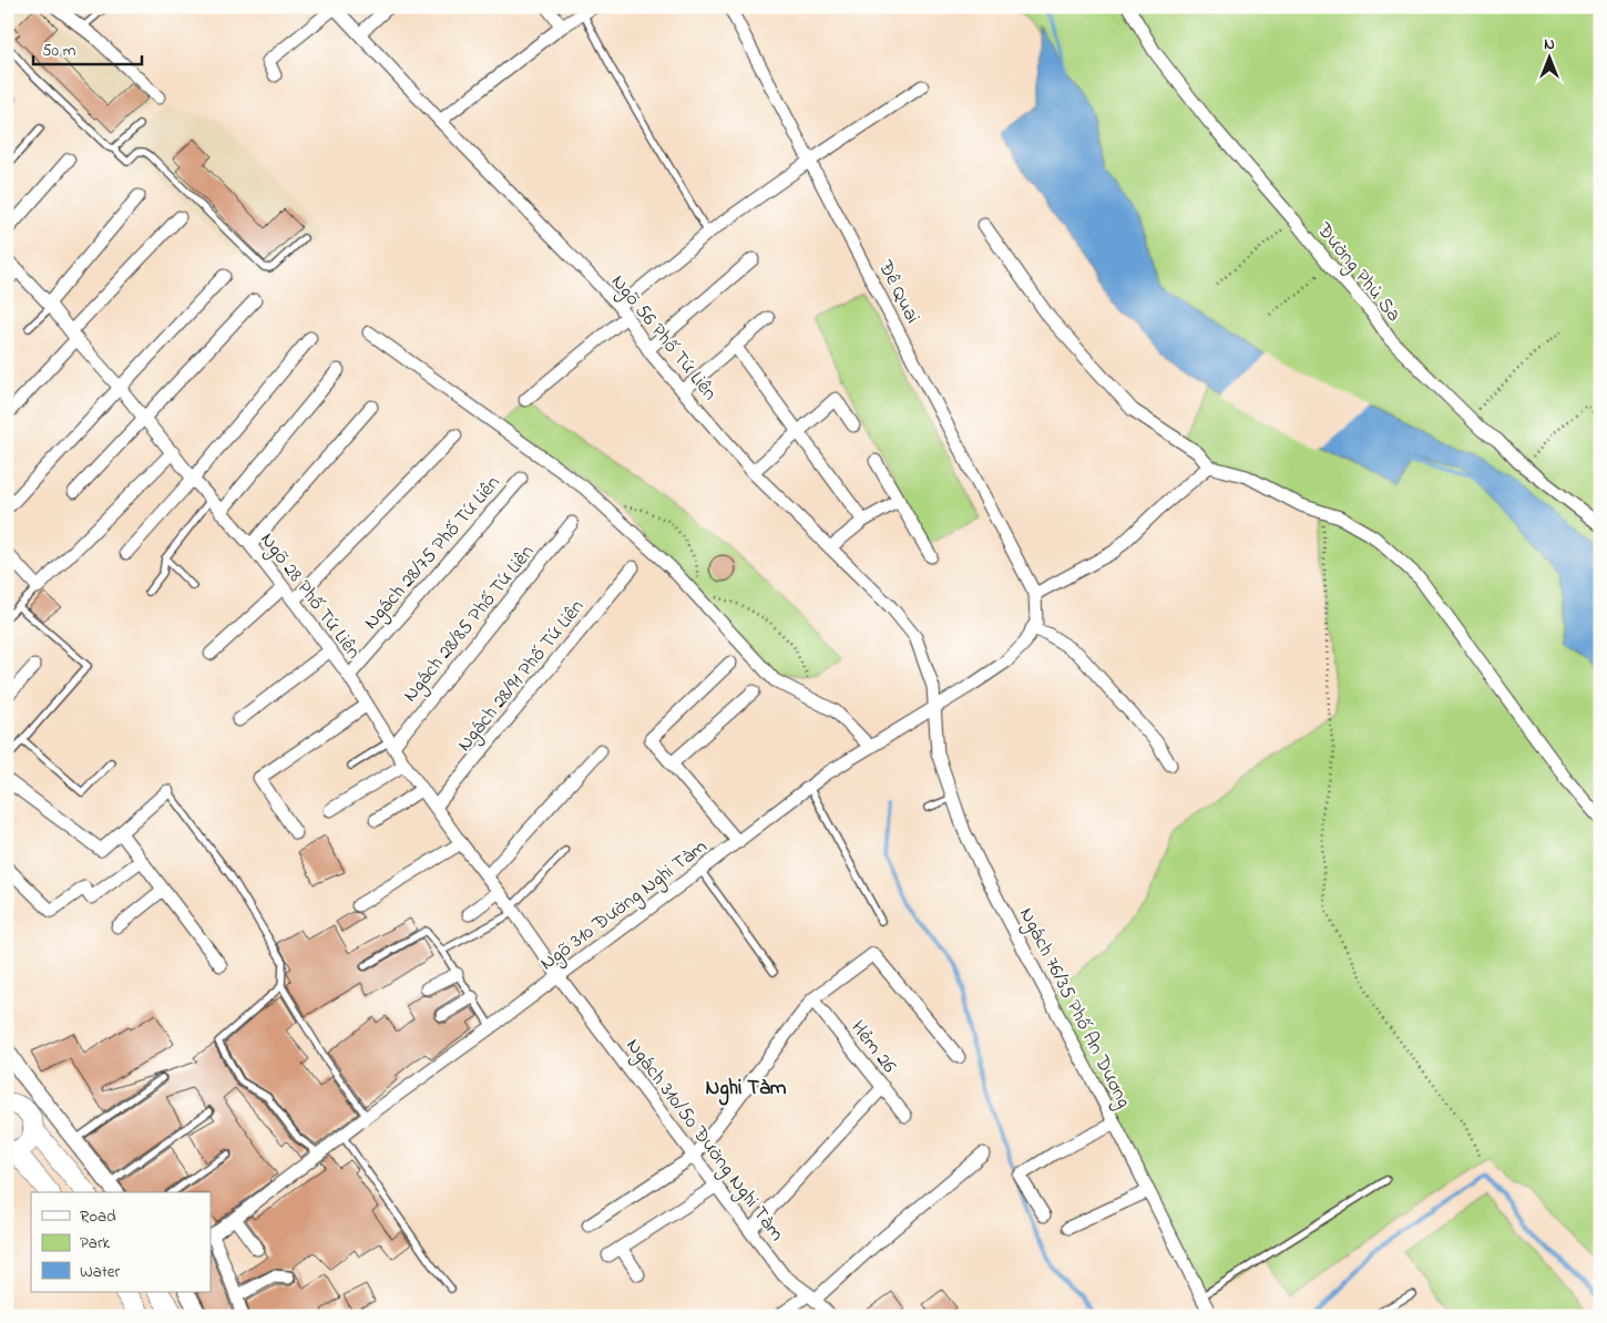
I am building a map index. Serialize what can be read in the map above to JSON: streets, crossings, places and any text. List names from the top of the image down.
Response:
{
  "streets": {
    "street": [
      "Đường Phù Sa",
      "Đê Quai",
      "Ngõ 56 Phố Tứ Liên",
      "Ngách 28/75 Phố Tứ Liên",
      "Ngõ 28 Phố Tứ Liên",
      "Ngách 28/85 Phố Tứ Liên",
      "Ngách 28/91 Phố Tứ Liên",
      "Ngõ 310 Đường Nghi Tàm",
      "Ngách 76/35 Phố An Dương",
      "Hẻm 26",
      "Ngách 310/50 Đường Nghi Tàm"
    ]
  },
  "crossings": [
    ["Đê Quai", "Ngõ 310 Đường Nghi Tàm"],
    ["Ngõ 56 Phố Tứ Liên", "Ngõ 310 Đường Nghi Tàm"],
    ["Ngõ 56 Phố Tứ Liên", "Ngách 76/35 Phố An Dương"],
    ["Ngách 28/75 Phố Tứ Liên", "Ngõ 28 Phố Tứ Liên"],
    ["Ngõ 28 Phố Tứ Liên", "Ngách 28/85 Phố Tứ Liên"],
    ["Ngõ 28 Phố Tứ Liên", "Ngách 28/91 Phố Tứ Liên"],
    ["Ngõ 28 Phố Tứ Liên", "Ngõ 310 Đường Nghi Tàm"],
    ["Ngõ 28 Phố Tứ Liên", "Ngách 310/50 Đường Nghi Tàm"],
    ["Ngõ 310 Đường Nghi Tàm", "Ngách 76/35 Phố An Dương"],
    ["Ngõ 310 Đường Nghi Tàm", "Ngách 310/50 Đường Nghi Tàm"]
  ],
  "districts": ["Nghi Tàm"],
  "legend": ["Road", "Park", "Water"],
  "scale_bar": "50 m",
  "north": "top"
}
